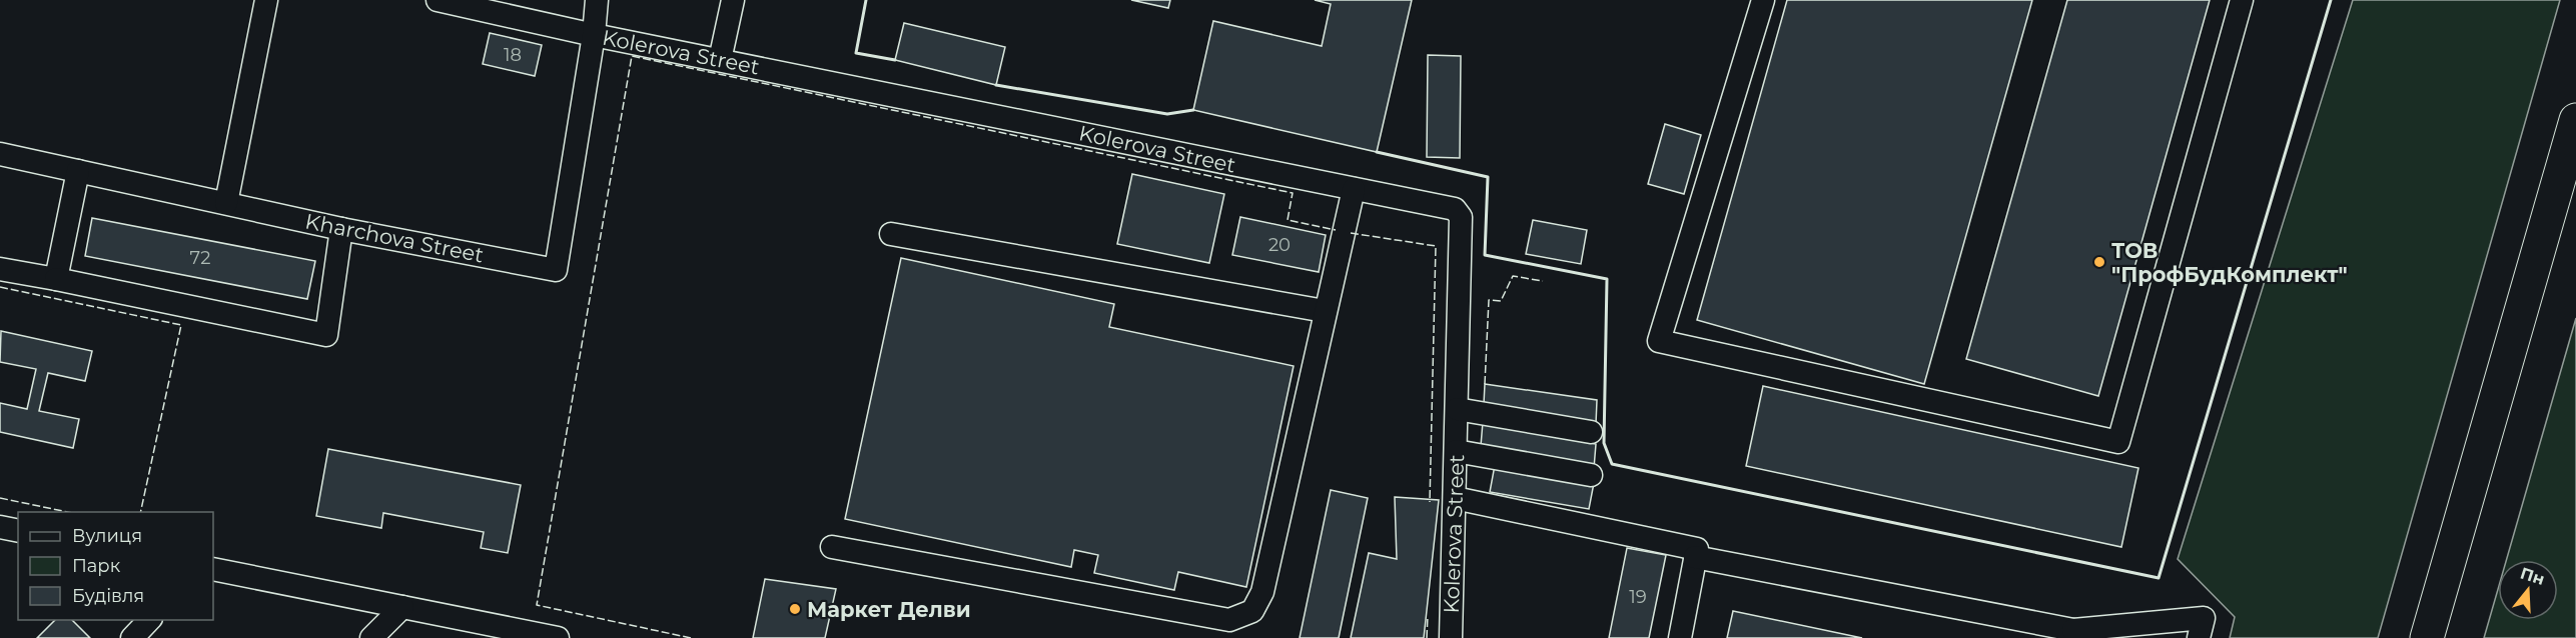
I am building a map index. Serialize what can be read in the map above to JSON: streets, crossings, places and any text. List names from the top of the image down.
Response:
{
  "streets": {
    "street": ["Kolerova Street", "Kharchova Street"]
  },
  "crossings": [
    ["Kolerova Street", "Kharchova Street"]
  ],
  "places": ["ТОВ \"ПрофБудКомплект\"", "Маркет Делви"],
  "house_numbers": [
    "18",
    "20",
    "72",
    "19"
  ],
  "legend": ["Вулиця", "Парк", "Будівля"],
  "north": "top"
}
